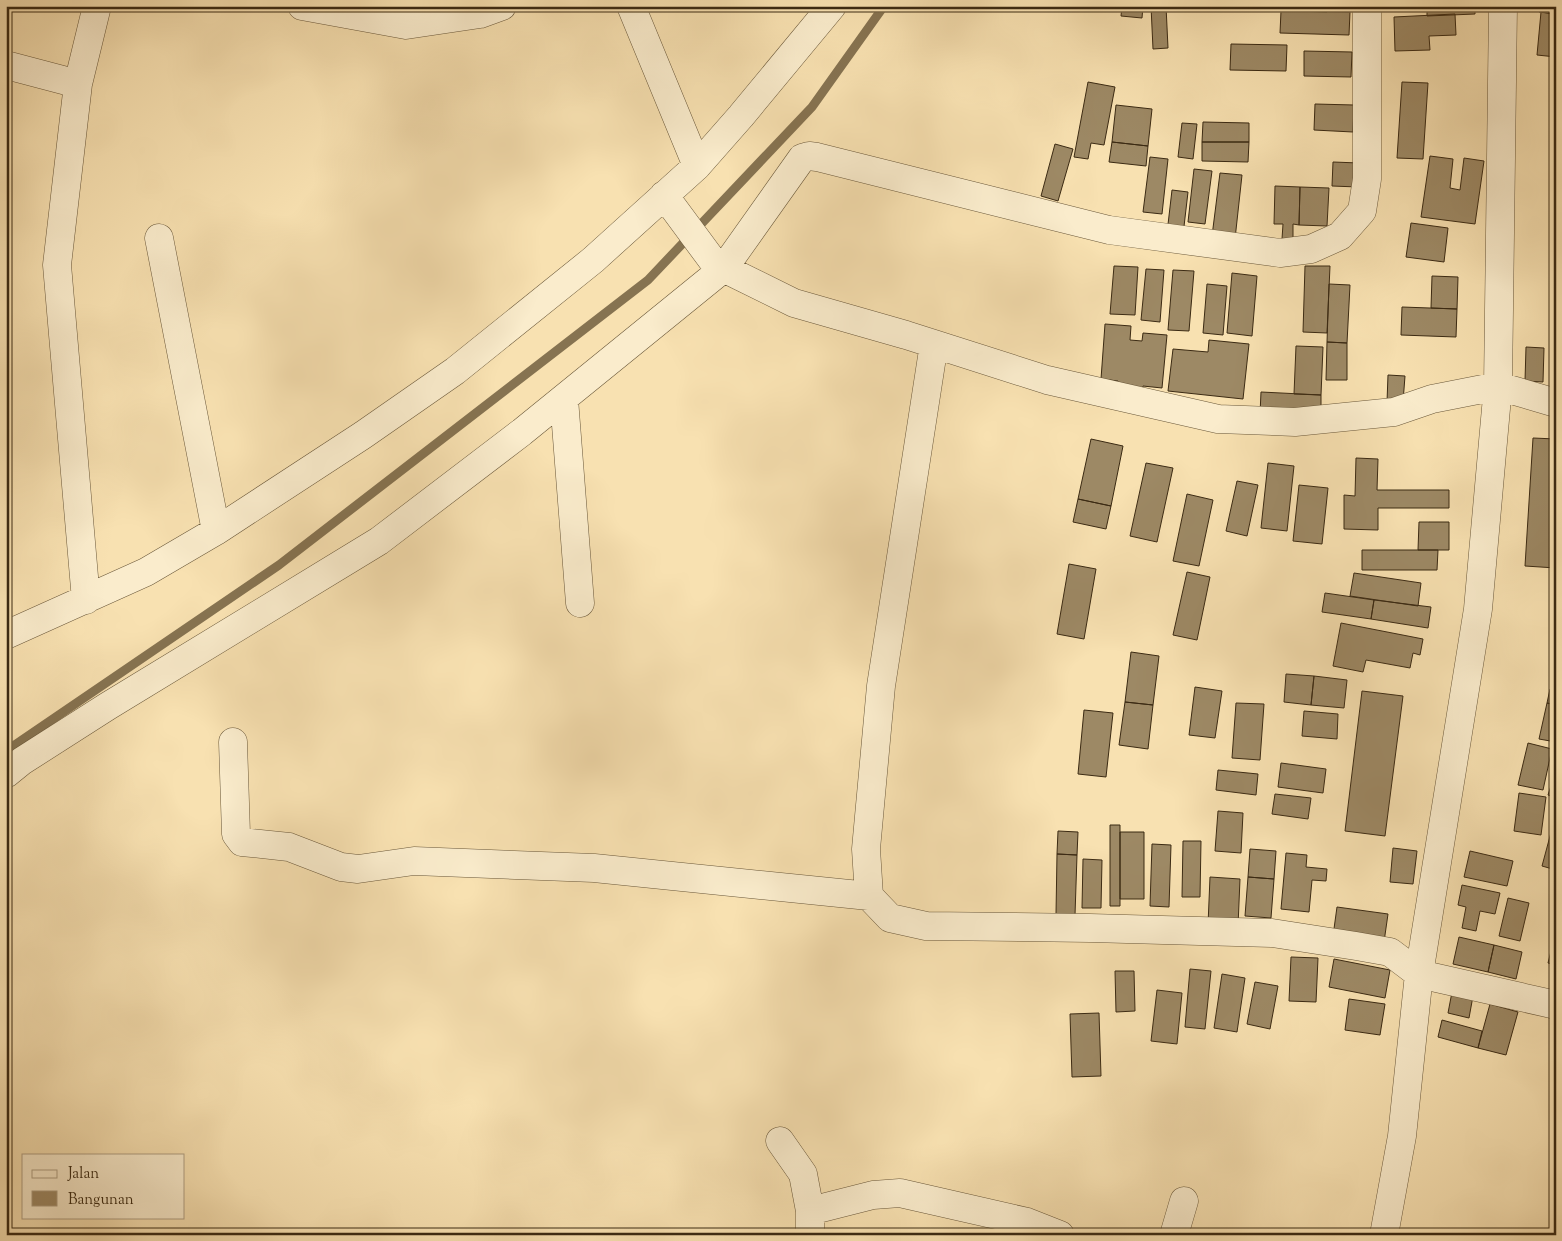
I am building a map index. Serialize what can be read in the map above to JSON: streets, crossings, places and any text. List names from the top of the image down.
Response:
{
  "legend": ["Jalan", "Bangunan"]
}
